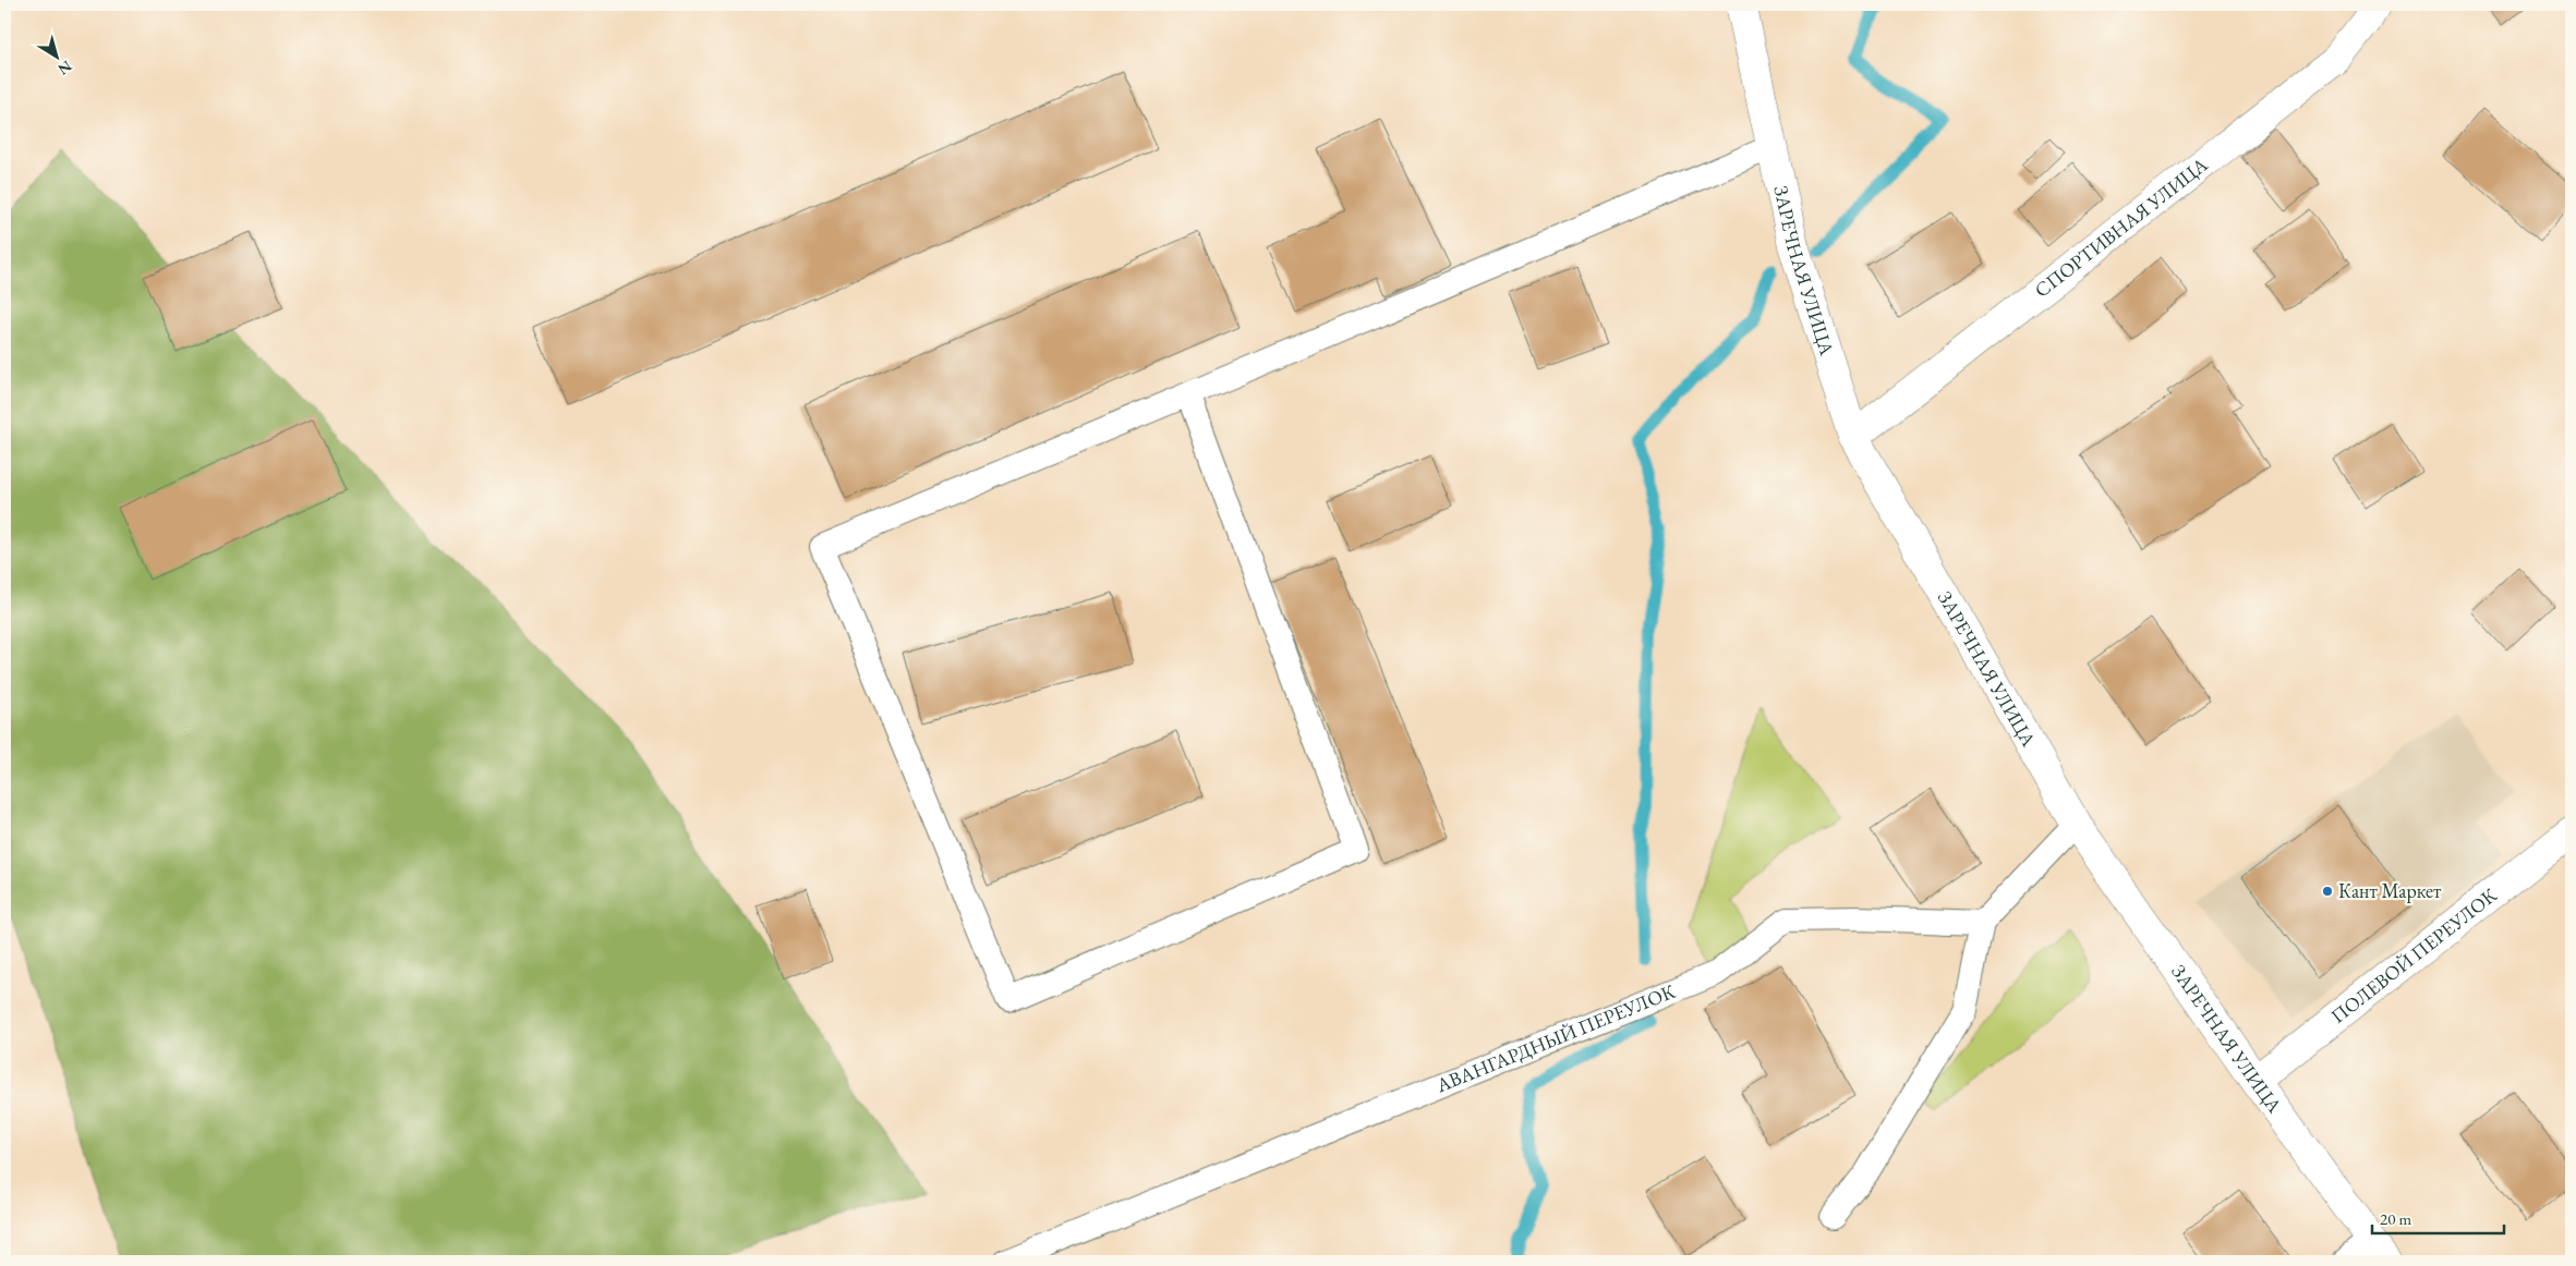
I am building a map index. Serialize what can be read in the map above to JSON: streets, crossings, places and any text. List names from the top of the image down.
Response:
{
  "streets": {
    "main road": ["СПОРТИВНАЯ УЛИЦА", "ЗАРЕЧНАЯ УЛИЦА", "ПОЛЕВОЙ ПЕРЕУЛОК"],
    "lane": ["АВАНГАРДНЫЙ ПЕРЕУЛОК"]
  },
  "crossings": [
    ["СПОРТИВНАЯ УЛИЦА", "ЗАРЕЧНАЯ УЛИЦА"],
    ["ЗАРЕЧНАЯ УЛИЦА", "ПОЛЕВОЙ ПЕРЕУЛОК"]
  ],
  "places": ["Кант Маркет"],
  "scale_bar": "20 m",
  "north": "bottom right"
}
